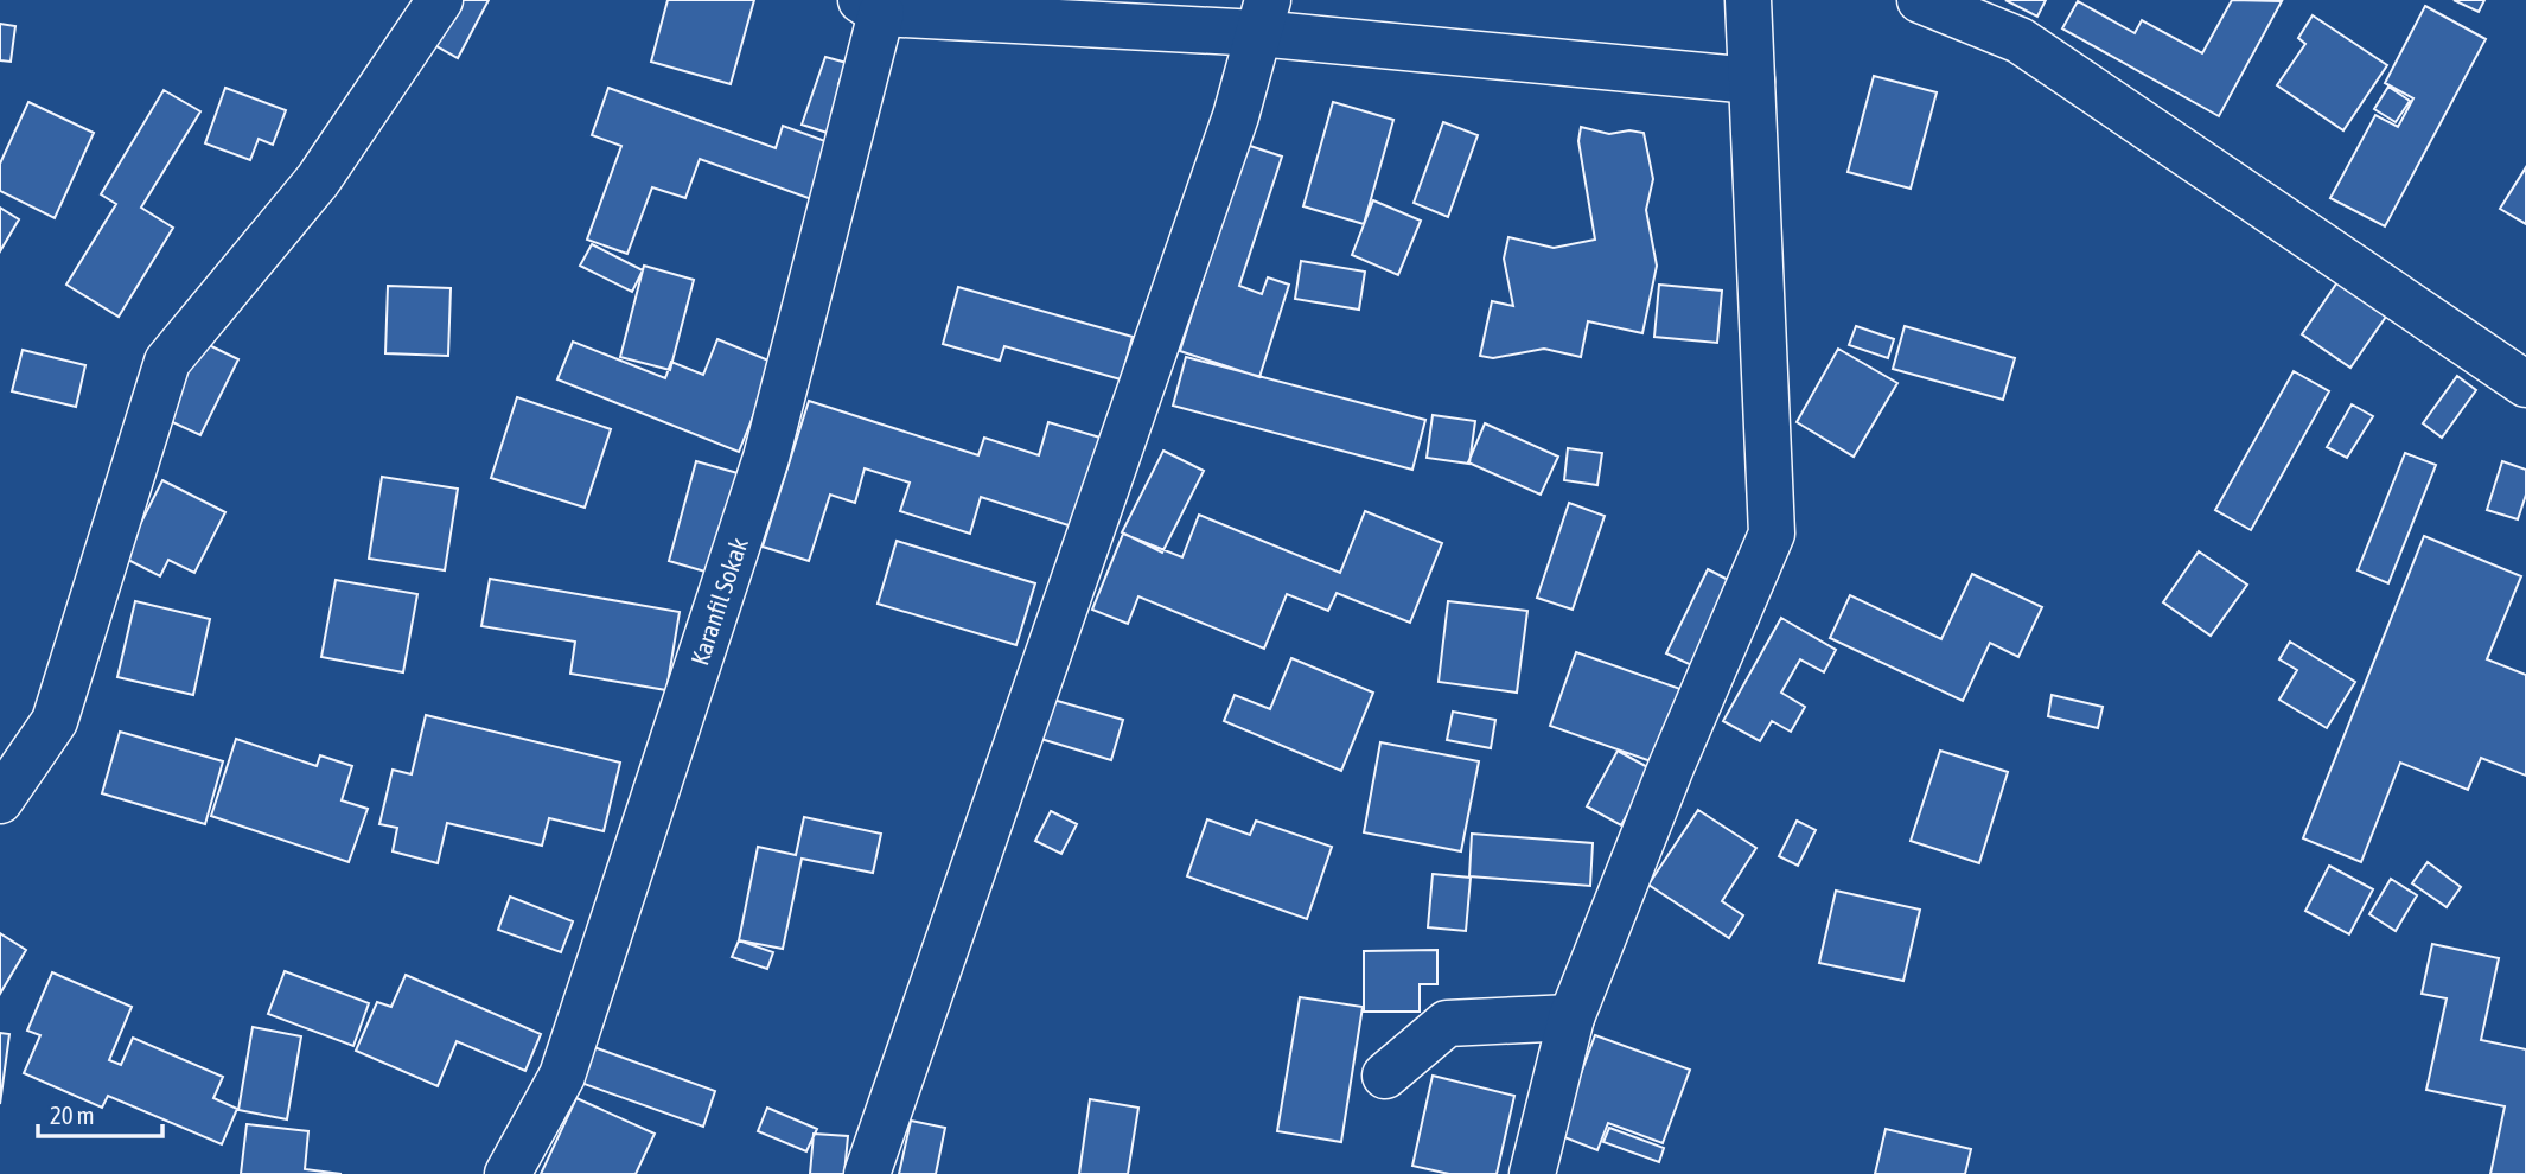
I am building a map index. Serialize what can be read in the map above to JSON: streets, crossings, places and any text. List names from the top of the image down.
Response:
{
  "streets": {
    "street": ["Karanfil Sokak"]
  },
  "scale_bar": "20 m"
}
